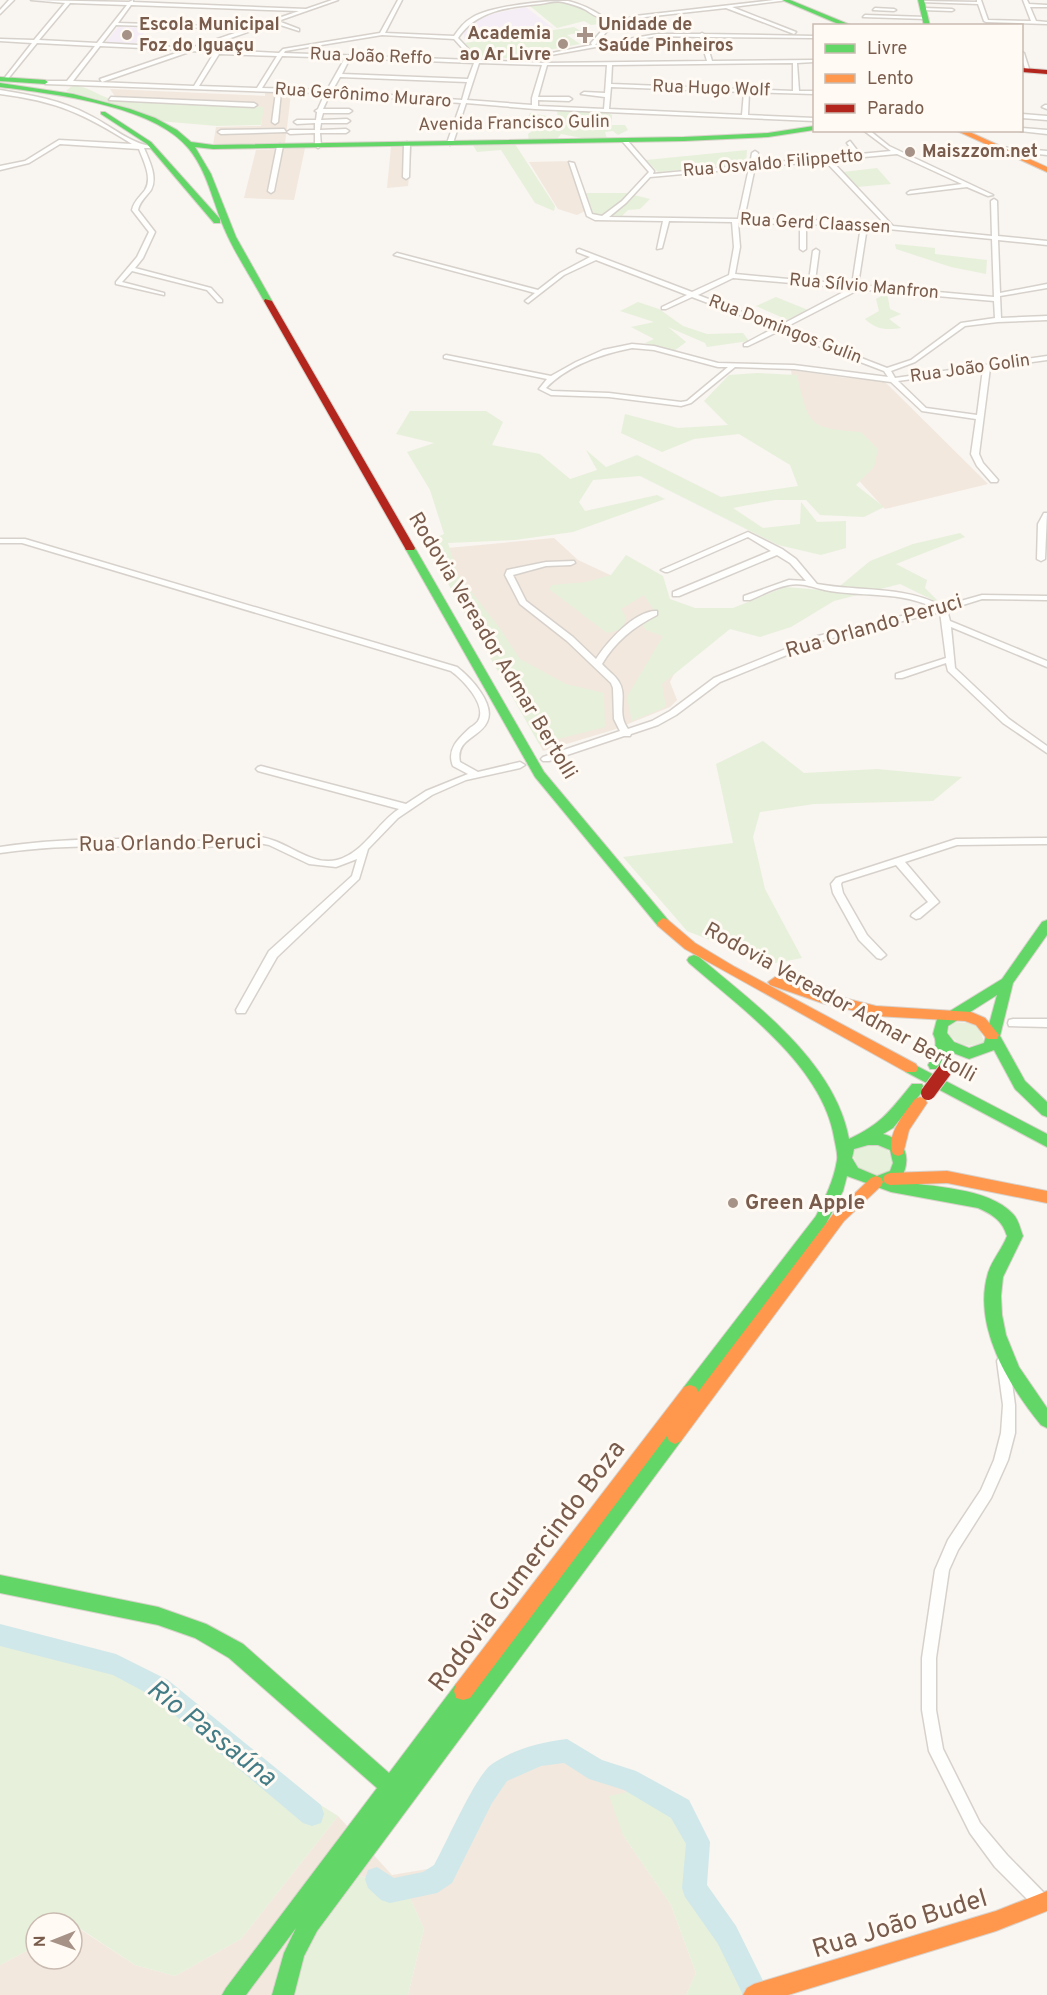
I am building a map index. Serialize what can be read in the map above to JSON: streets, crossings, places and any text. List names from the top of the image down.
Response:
{
  "streets": {
    "main road": [
      "Avenida Francisco Gulin",
      "Rodovia Vereador Admar Bertolli",
      "Rodovia Gumercindo Boza",
      "Rua João Budel"
    ],
    "street": [
      "Rua João Reffo",
      "Rua Hugo Wolf",
      "Rua Gerônimo Muraro",
      "Rua Osvaldo Filippetto",
      "Rua Gerd Claassen",
      "Rua Sílvio Manfron",
      "Rua Domingos Gulin",
      "Rua João Golin",
      "Rua Orlando Peruci"
    ]
  },
  "crossings": [
    ["Rua Gerônimo Muraro", "Rodovia Vereador Admar Bertolli"],
    ["Avenida Francisco Gulin", "Rodovia Vereador Admar Bertolli"],
    ["Rua Domingos Gulin", "Rua João Golin"]
  ],
  "water": ["Rio Passaúna"],
  "places": {
    "other": [
      "Escola Municipal Foz do Iguaçu",
      "Academia ao Ar Livre",
      "Maiszzom.net",
      "Green Apple"
    ],
    "health": ["Unidade de Saúde Pinheiros"]
  },
  "legend": ["Livre", "Lento", "Parado"],
  "north": "left"
}
